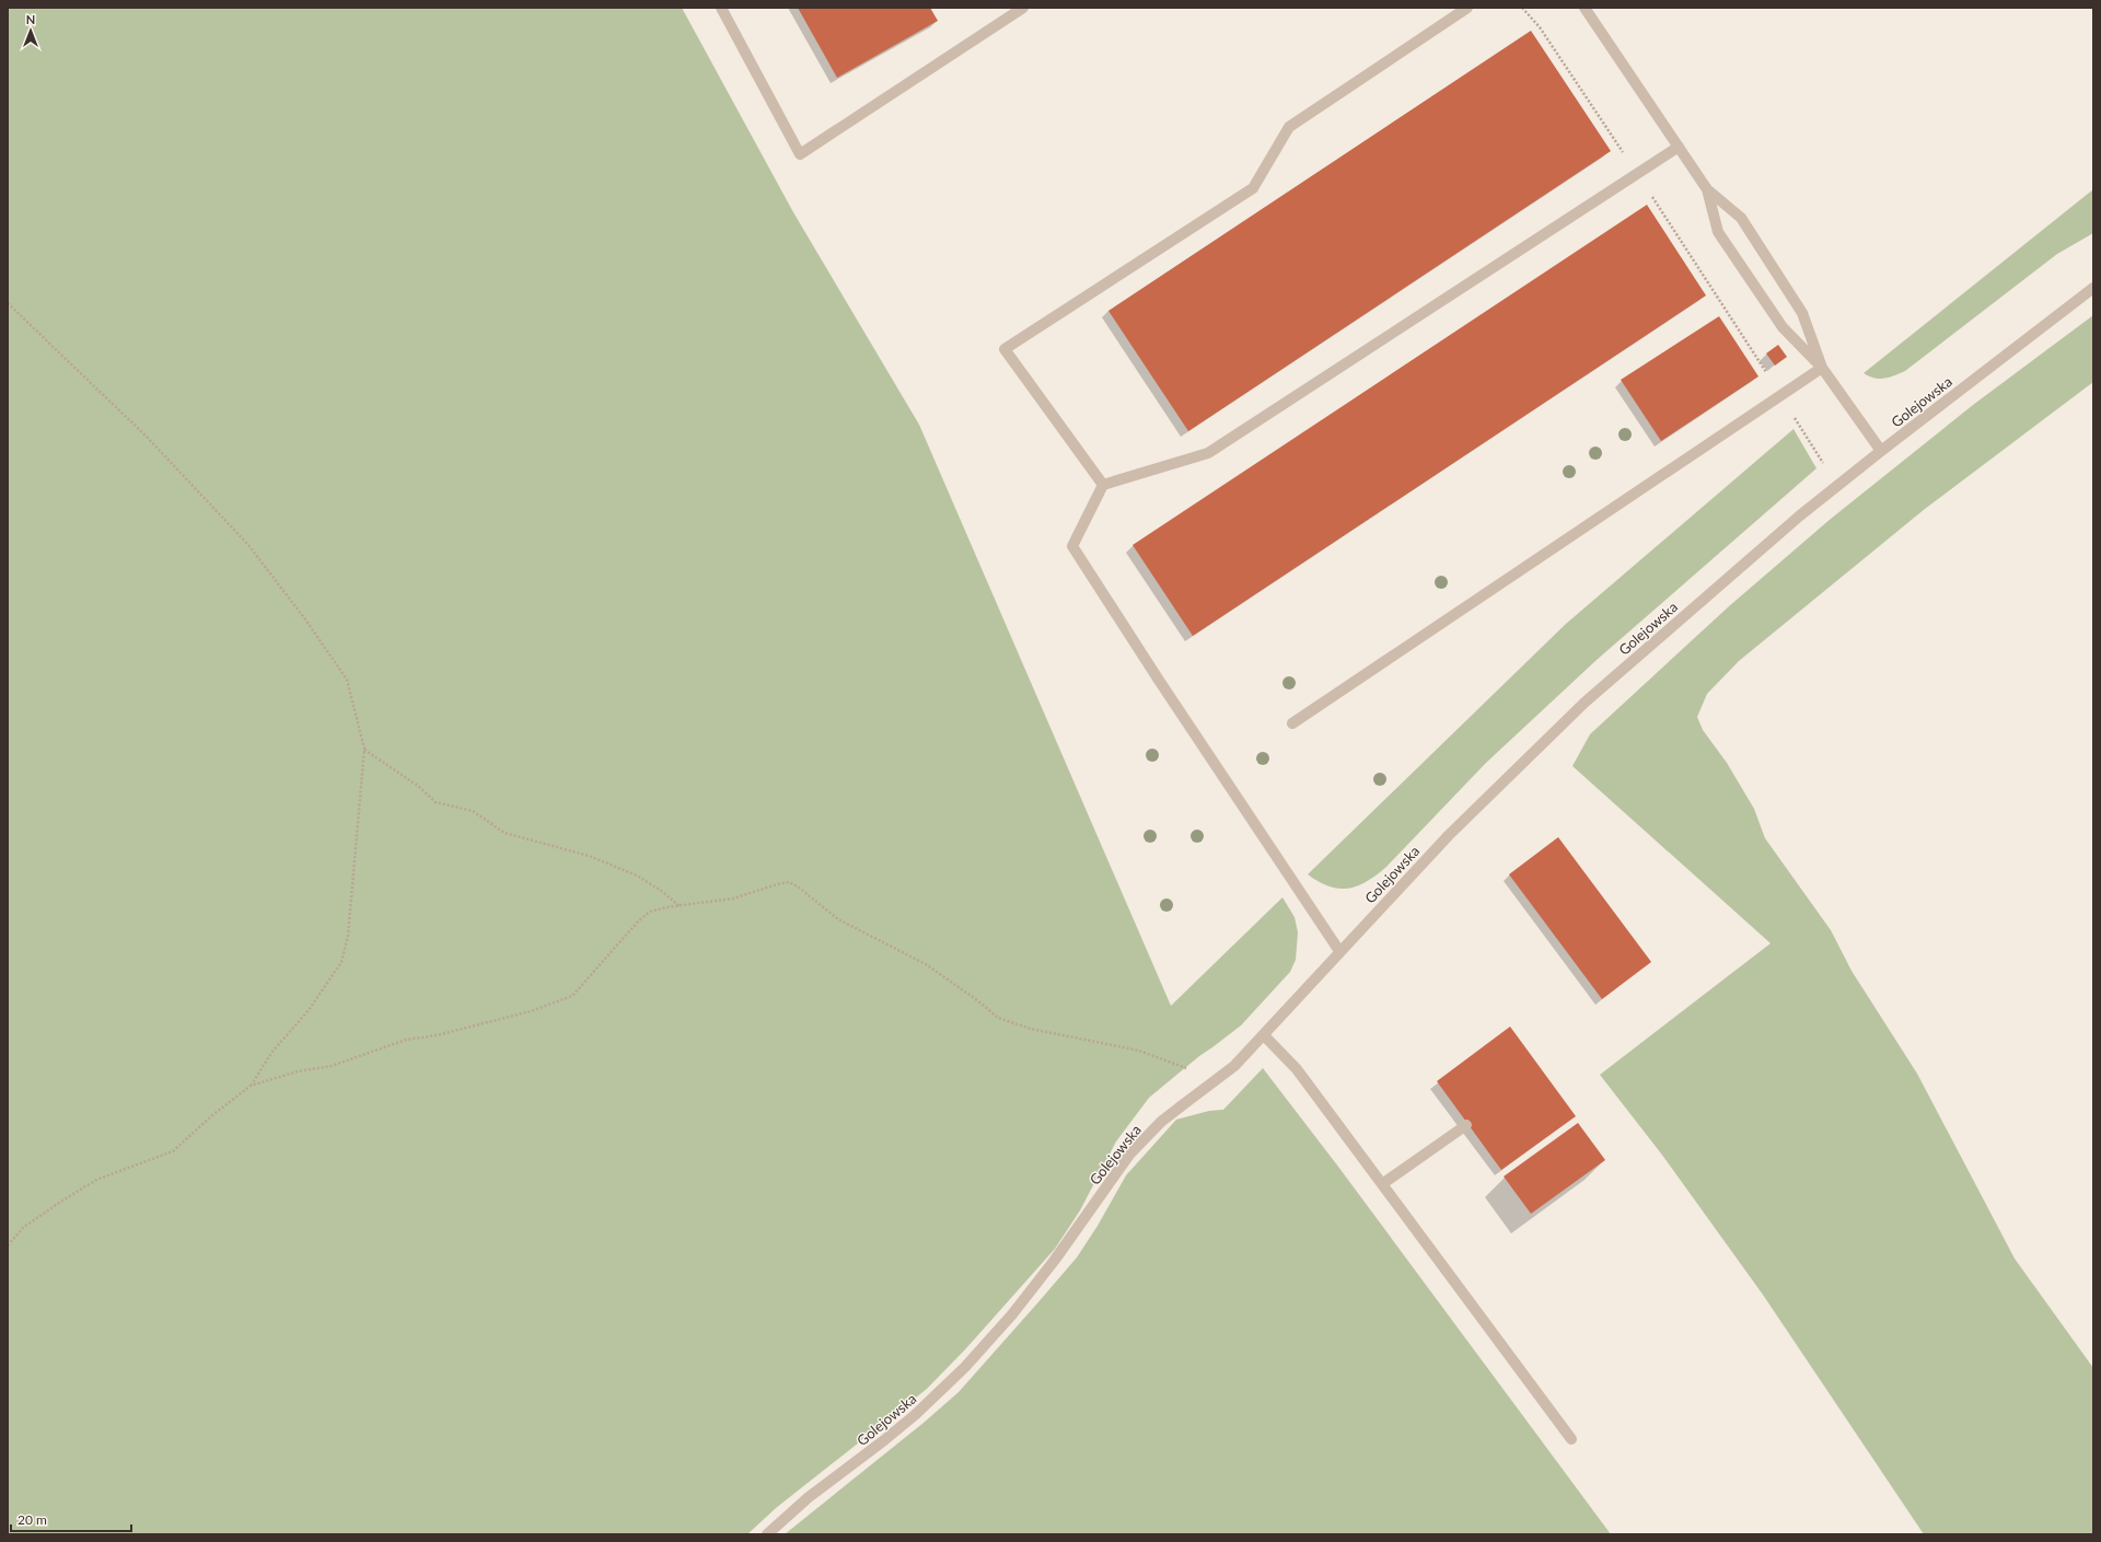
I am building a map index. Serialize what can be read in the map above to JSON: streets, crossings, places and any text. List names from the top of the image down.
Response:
{
  "streets": {
    "street": ["Golejowska"]
  },
  "scale_bar": "20 m",
  "north": "top"
}
